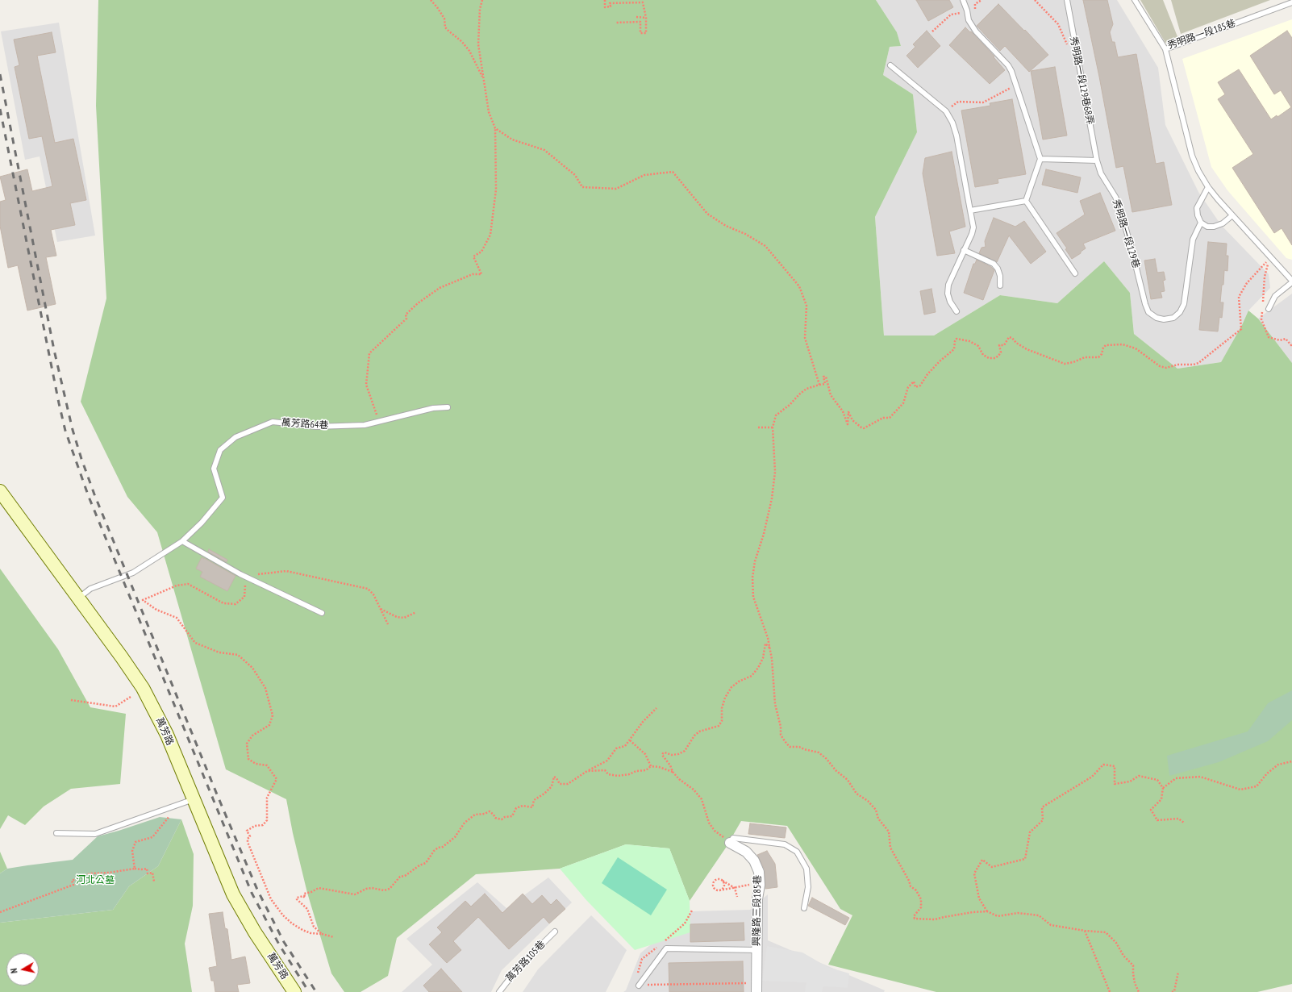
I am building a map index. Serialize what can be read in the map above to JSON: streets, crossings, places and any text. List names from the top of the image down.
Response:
{
  "streets": {
    "street": ["萬芳路", "興隆路三段185巷"],
    "lane": [
      "秀明路一段185巷",
      "秀明路一段129巷68弄",
      "秀明路一段129巷",
      "萬芳路64巷",
      "萬芳路105巷"
    ]
  },
  "crossings": [
    ["秀明路一段129巷68弄", "秀明路一段129巷"],
    ["萬芳路64巷", "萬芳路"]
  ],
  "parks": ["河北公墓"],
  "north": "left"
}
